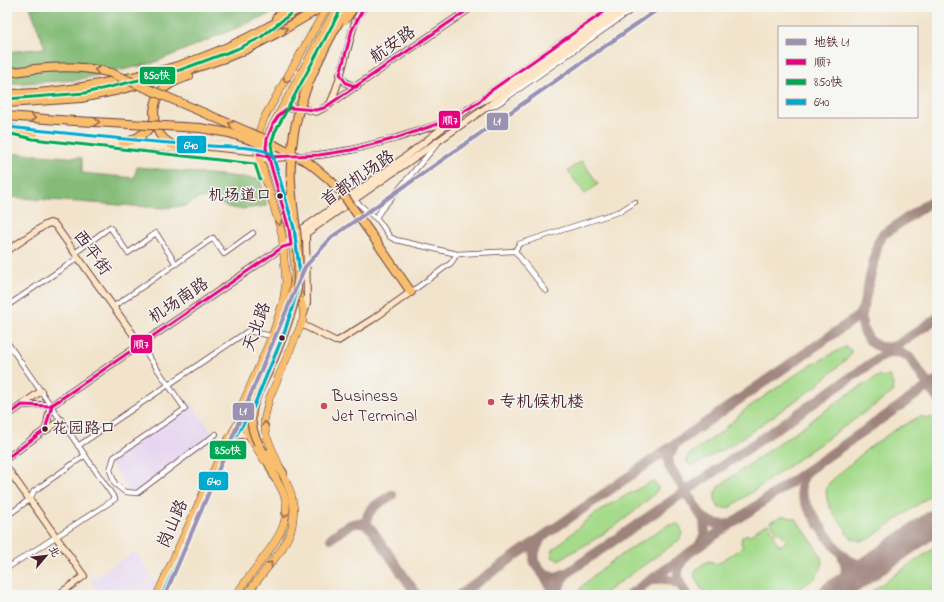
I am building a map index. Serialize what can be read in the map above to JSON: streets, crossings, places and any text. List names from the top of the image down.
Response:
{
  "streets": {
    "main road": ["天北路", "岗山路"],
    "street": [
      "航安路",
      "首都机场路",
      "西平街",
      "机场南路"
    ]
  },
  "crossings": [
    ["首都机场路", "天北路"],
    ["西平街", "机场南路"],
    ["机场南路", "天北路"],
    ["天北路", "岗山路"]
  ],
  "places": [
    "机场道口",
    "专机候机楼",
    "Business Jet Terminal",
    "花园路口"
  ],
  "lines": [
    "metro line L1",
    "transit line 顺7",
    "transit line 850快",
    "transit line 640"
  ],
  "legend": [
    "地铁 L1",
    "顺7",
    "850快",
    "640"
  ],
  "north": "top right"
}
